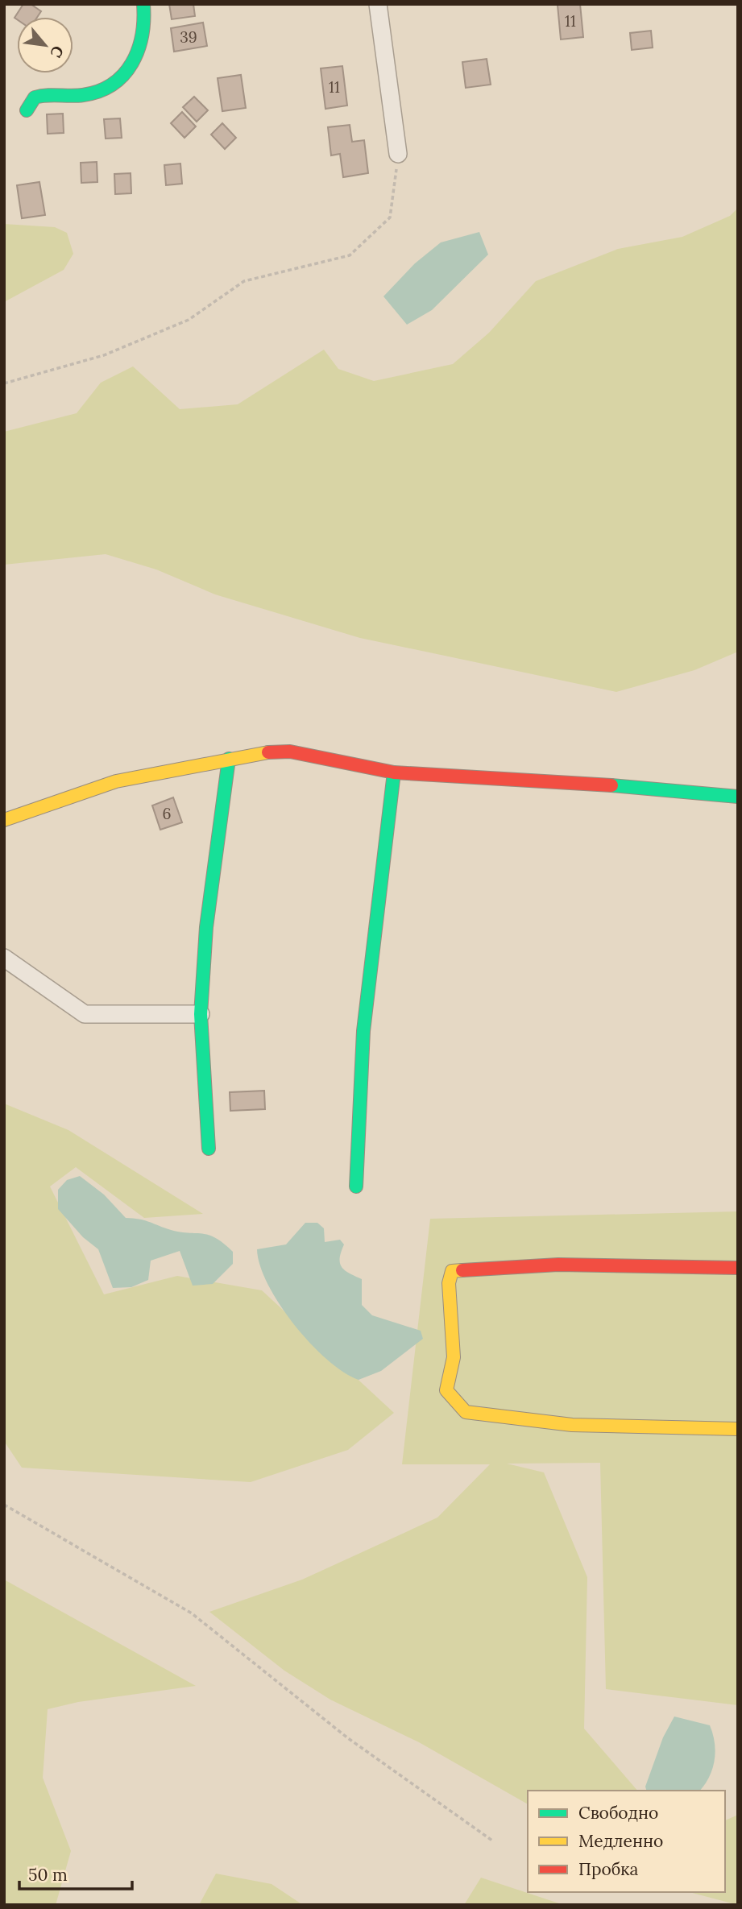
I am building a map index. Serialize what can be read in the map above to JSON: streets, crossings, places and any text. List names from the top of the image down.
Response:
{
  "house_numbers": [
    "11",
    "39",
    "11",
    "6"
  ],
  "legend": ["Свободно", "Медленно", "Пробка"],
  "scale_bar": "50 m",
  "north": "bottom right"
}
